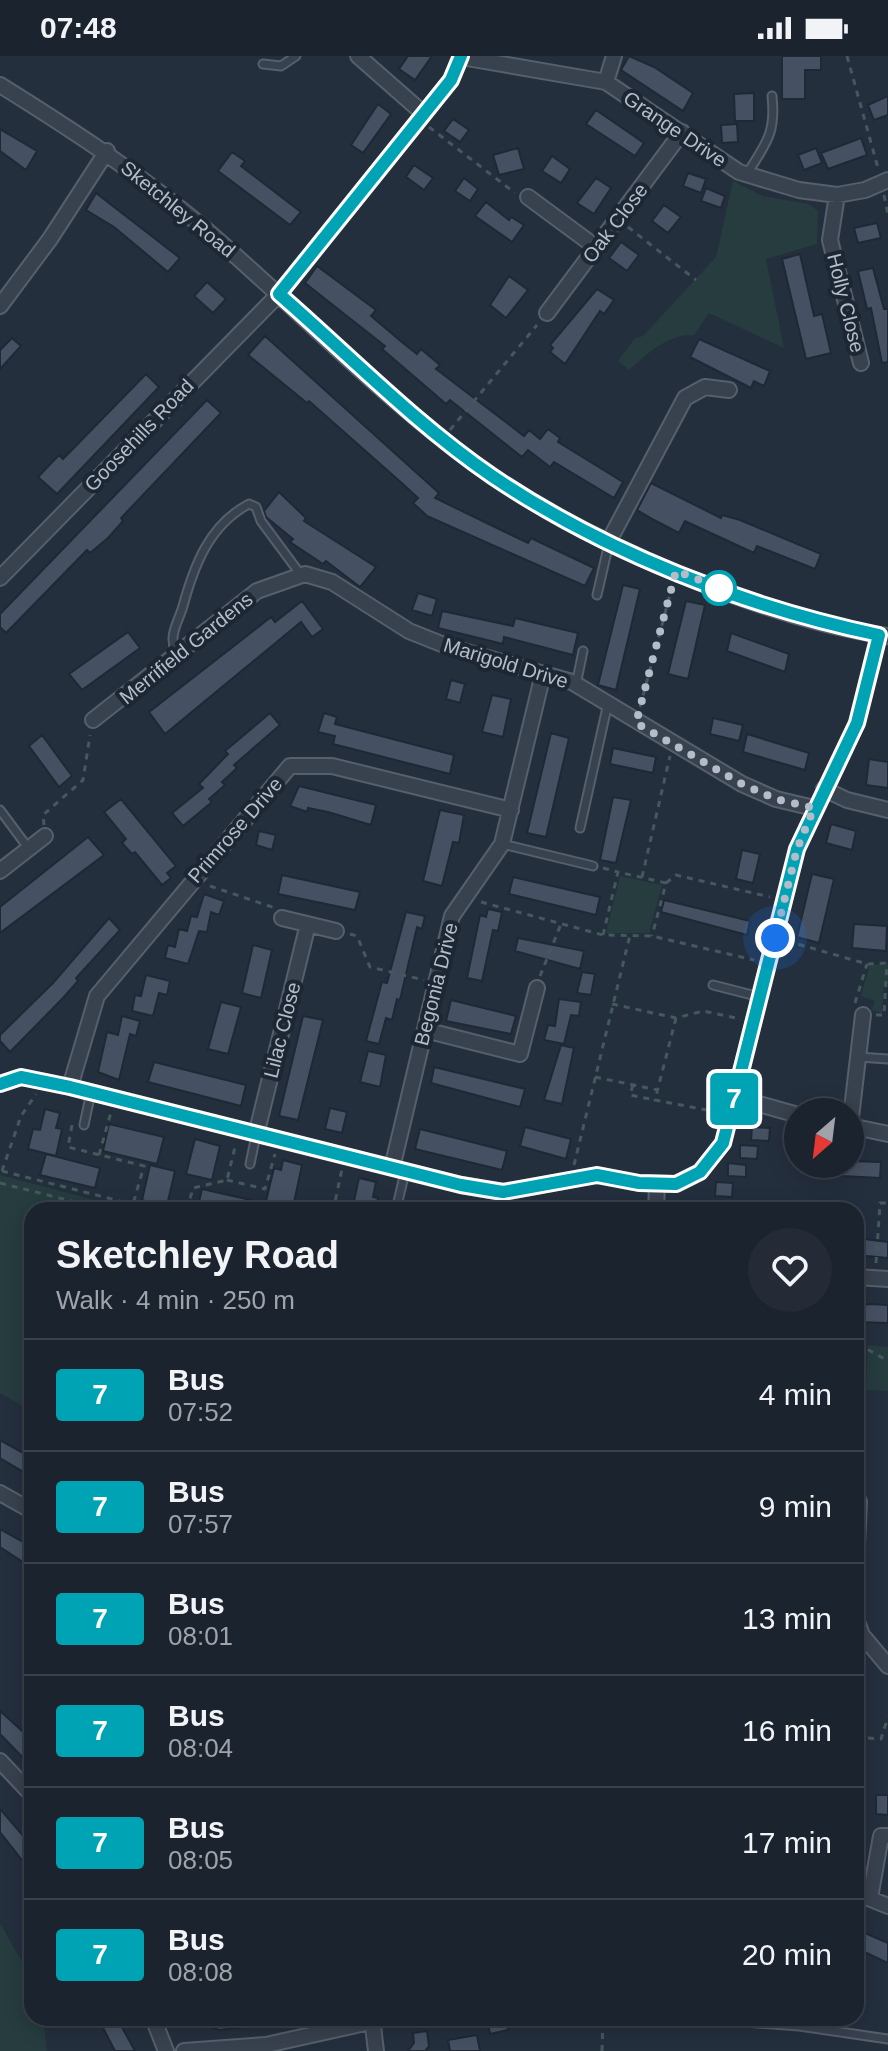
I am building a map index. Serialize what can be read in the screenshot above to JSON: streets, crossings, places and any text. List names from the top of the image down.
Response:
{
  "streets": {
    "street": [
      "Grange Drive",
      "Sketchley Road",
      "Oak Close",
      "Holly Close",
      "Goosehills Road",
      "Merrifield Gardens",
      "Marigold Drive",
      "Primrose Drive",
      "Begonia Drive",
      "Lilac Close"
    ]
  },
  "crossings": [
    ["Grange Drive", "Oak Close"],
    ["Grange Drive", "Holly Close"],
    ["Grange Drive", "Goosehills Road"],
    ["Sketchley Road", "Goosehills Road"],
    ["Merrifield Gardens", "Marigold Drive"],
    ["Marigold Drive", "Begonia Drive"],
    ["Primrose Drive", "Begonia Drive"]
  ],
  "lines": ["bus line 7"],
  "north": "bottom left",
  "page": {
    "status": "07:48",
    "on_map": "7",
    "heading": ["Sketchley Road", "Walk · 4 min · 250 m"],
    "list": [
      {
        "mark": "7",
        "name": "Bus",
        "note": "07:52",
        "value": "4 min"
      },
      {
        "mark": "7",
        "name": "Bus",
        "note": "07:57",
        "value": "9 min"
      },
      {
        "mark": "7",
        "name": "Bus",
        "note": "08:01",
        "value": "13 min"
      },
      {
        "mark": "7",
        "name": "Bus",
        "note": "08:04",
        "value": "16 min"
      },
      {
        "mark": "7",
        "name": "Bus",
        "note": "08:05",
        "value": "17 min"
      },
      {
        "mark": "7",
        "name": "Bus",
        "note": "08:08",
        "value": "20 min"
      }
    ]
  }
}
